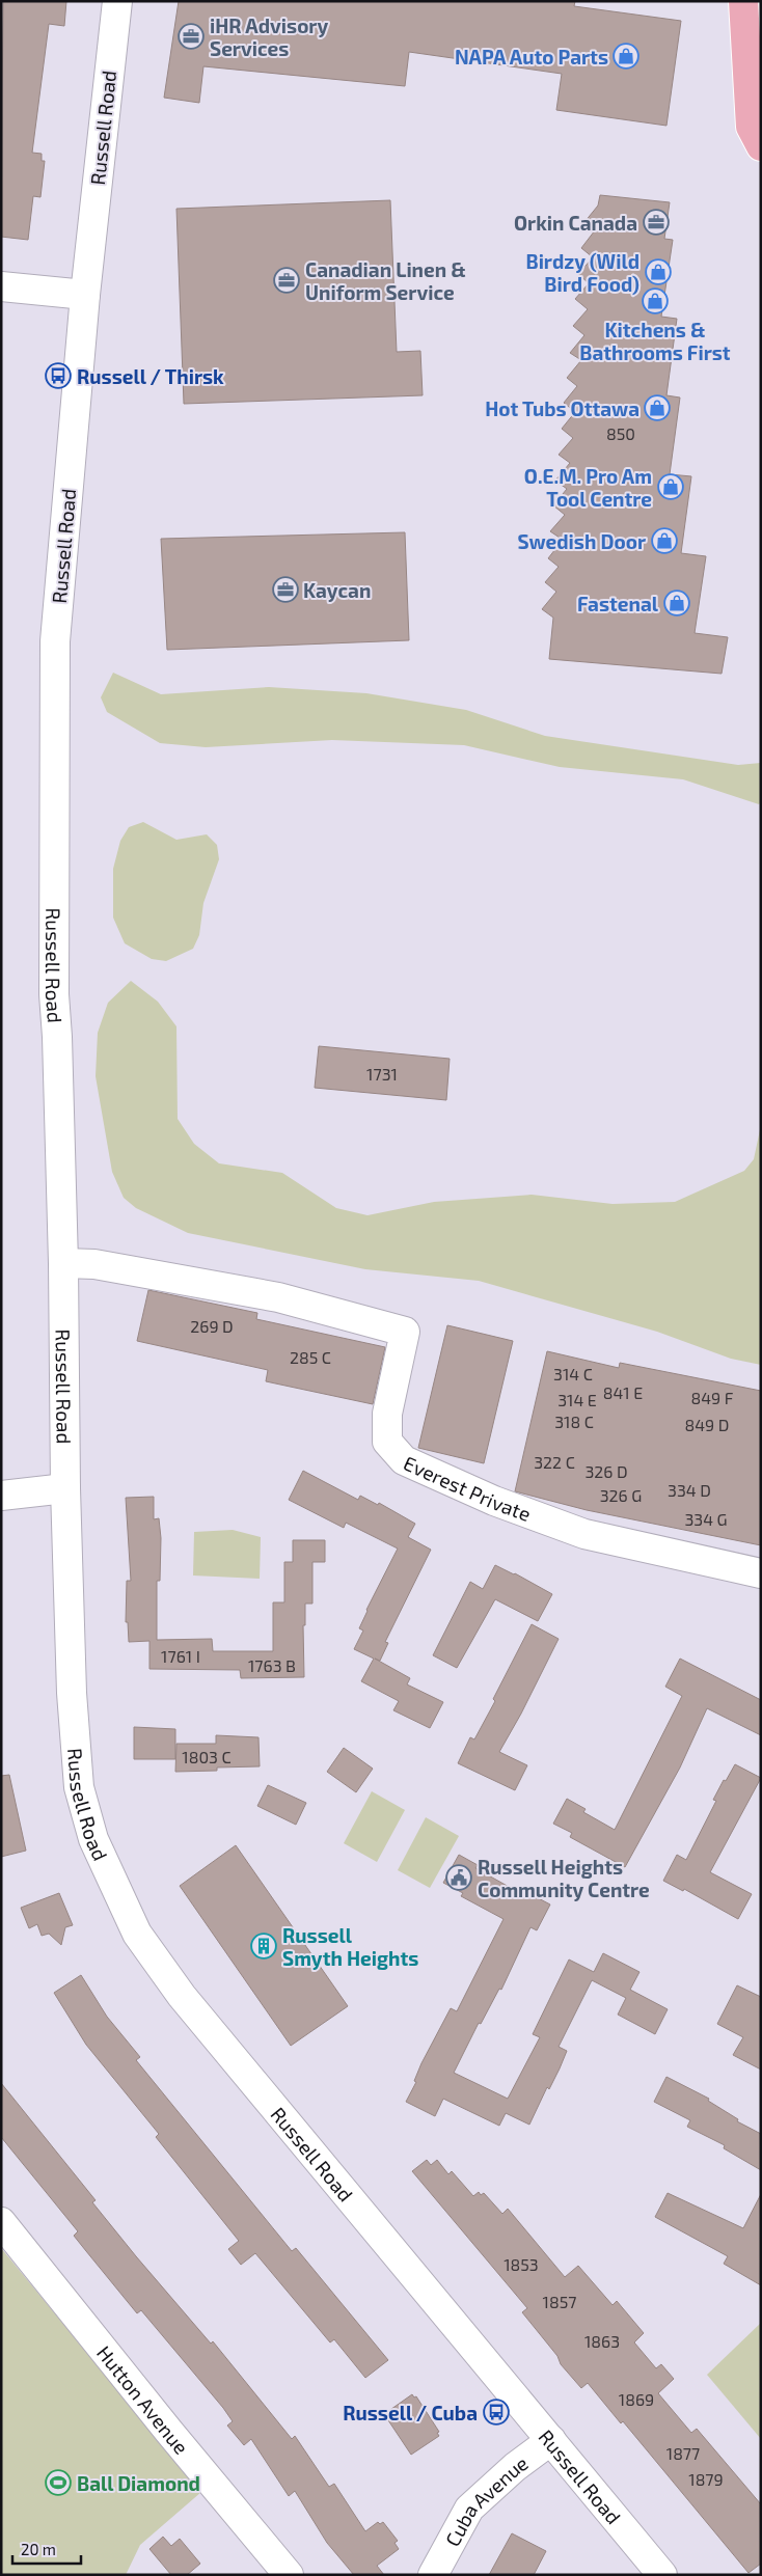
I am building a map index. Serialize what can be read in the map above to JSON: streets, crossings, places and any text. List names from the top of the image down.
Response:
{
  "streets": {
    "street": [
      "Russell Road",
      "Everest Private",
      "Hutton Avenue",
      "Cuba Avenue"
    ]
  },
  "crossings": [
    ["Russell Road", "Everest Private"],
    ["Russell Road", "Cuba Avenue"]
  ],
  "places": {
    "office": [
      "iHR Advisory Services",
      "Orkin Canada",
      "Canadian Linen & Uniform Service",
      "Kaycan"
    ],
    "shop": [
      "NAPA Auto Parts",
      "Birdzy (Wild Bird Food)",
      "Kitchens & Bathrooms First",
      "Hot Tubs Ottawa",
      "O.E.M. Pro Am Tool Centre",
      "Swedish Door",
      "Fastenal"
    ],
    "bus stop": ["Russell / Thirsk", "Russell / Cuba"],
    "public building": ["Russell Heights Community Centre"],
    "building": ["Russell Smyth Heights"],
    "sports": ["Ball Diamond"]
  },
  "house_numbers": [
    "850",
    "1731",
    "269 D",
    "285 C",
    "314 C",
    "841 E",
    "849 F",
    "314 E",
    "318 C",
    "849 D",
    "322 C",
    "326 D",
    "334 D",
    "326 G",
    "334 G",
    "1761 I",
    "1763 B",
    "1803 C",
    "1853",
    "1857",
    "1863",
    "1869",
    "1877",
    "1879"
  ],
  "scale_bar": "20 m"
}
